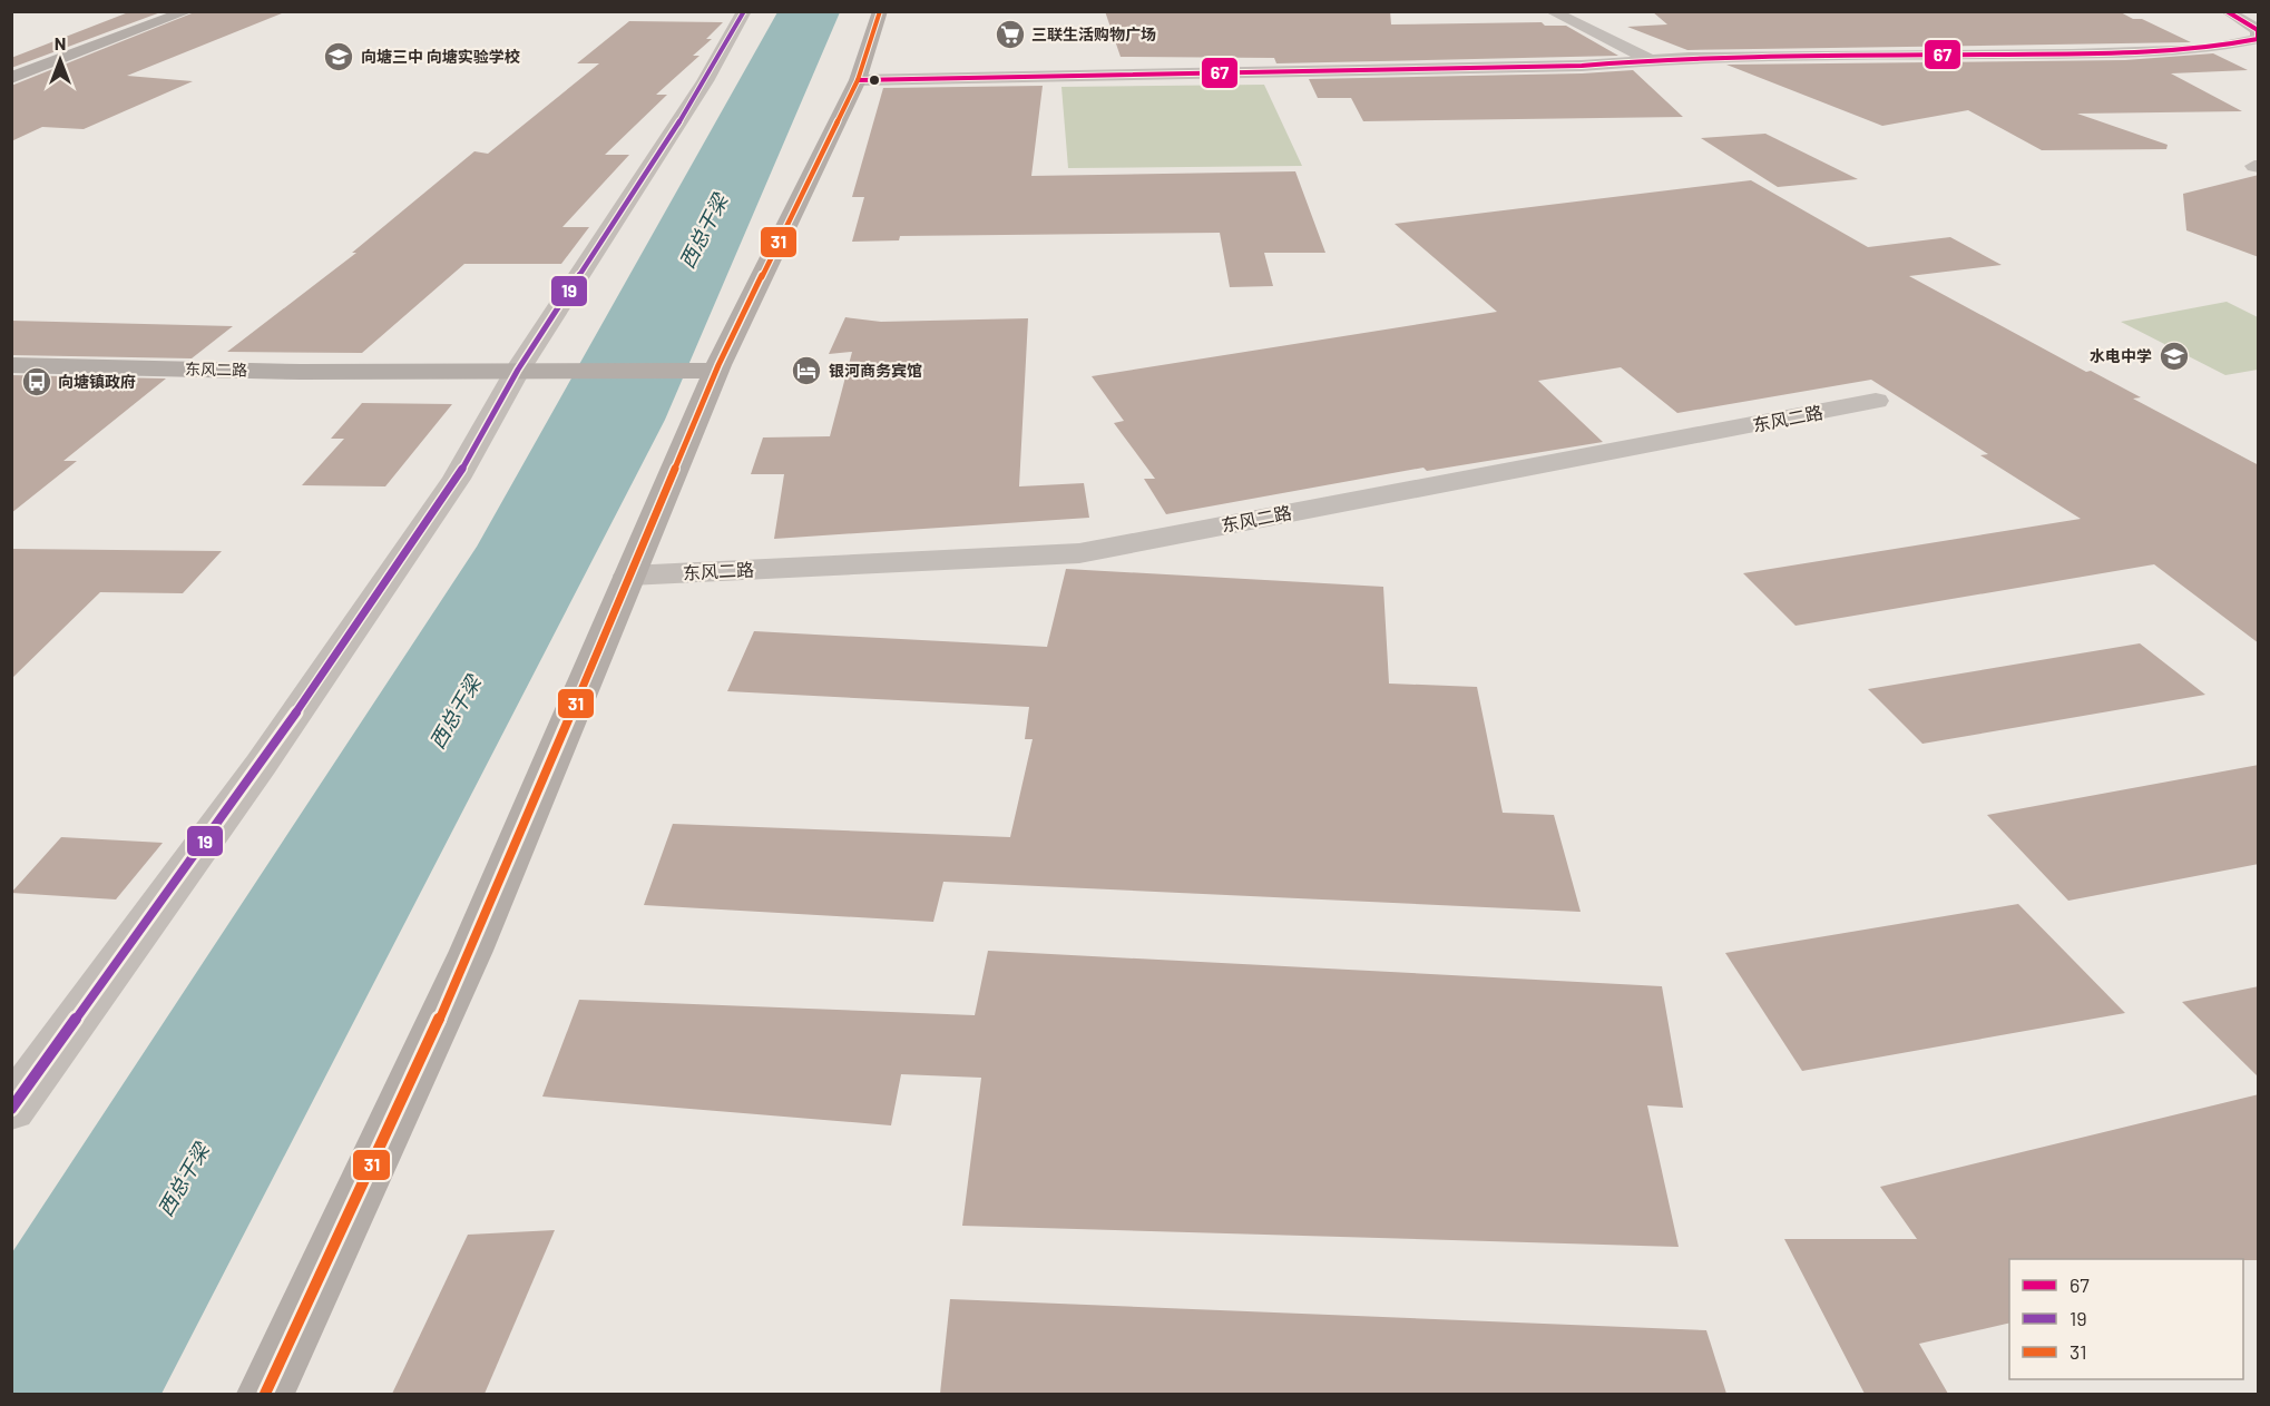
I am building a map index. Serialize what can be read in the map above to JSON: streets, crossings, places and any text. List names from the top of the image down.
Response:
{
  "streets": {
    "main road": ["东风二路"]
  },
  "water": ["西总干梁"],
  "places": {
    "supermarket": ["三联生活购物广场"],
    "school or university": ["向塘三中 向塘实验学校", "水电中学"],
    "hotel": ["银河商务宾馆"],
    "bus stop": ["向塘镇政府"]
  },
  "lines": ["transit line 67", "transit line 19", "transit line 31"],
  "legend": ["67", "19", "31"],
  "north": "top"
}
